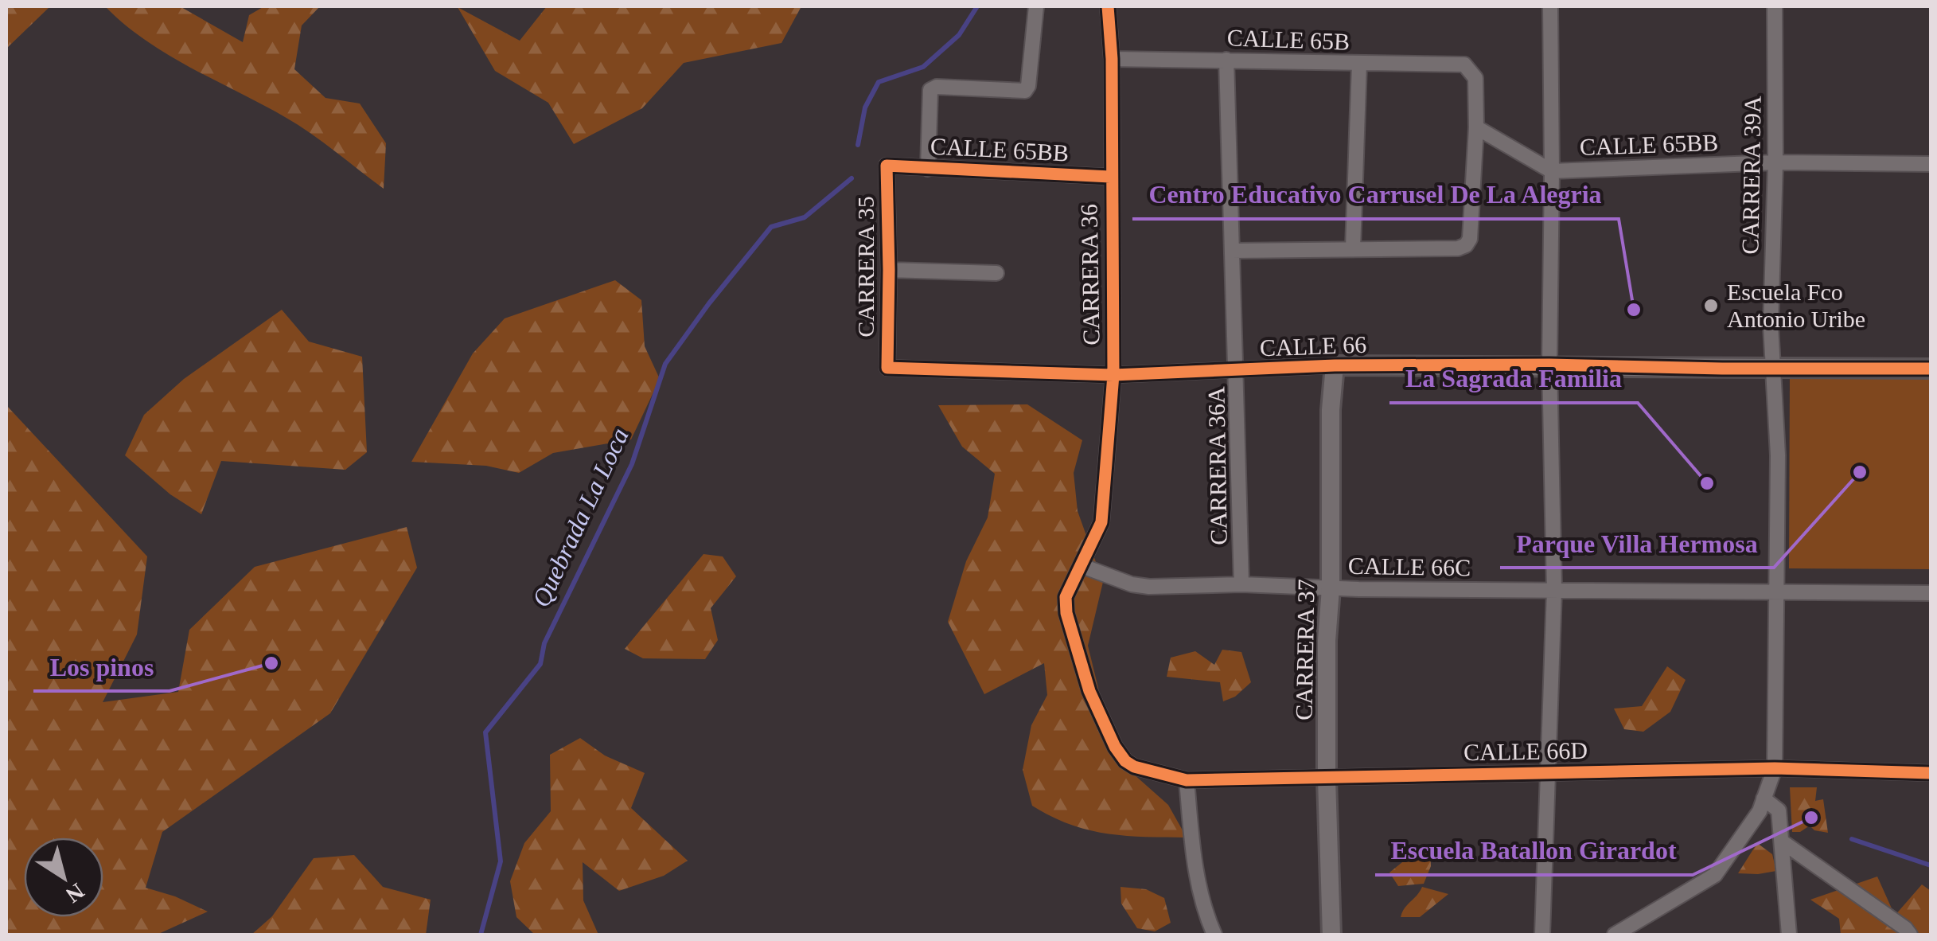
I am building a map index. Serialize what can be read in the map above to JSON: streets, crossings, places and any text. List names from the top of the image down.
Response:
{
  "streets": {
    "street": [
      "CALLE 65B",
      "CALLE 65BB",
      "CARRERA 39A",
      "CARRERA 35",
      "CARRERA 36",
      "CALLE 66",
      "CARRERA 36A",
      "CALLE 66C",
      "CARRERA 37",
      "CALLE 66D"
    ]
  },
  "crossings": [
    ["CALLE 65B", "CALLE 65BB"],
    ["CALLE 65B", "CARRERA 36"],
    ["CALLE 65B", "CARRERA 36A"],
    ["CALLE 65BB", "CARRERA 39A"],
    ["CALLE 65BB", "CARRERA 35"],
    ["CALLE 65BB", "CARRERA 36"],
    ["CARRERA 39A", "CALLE 66"],
    ["CARRERA 39A", "CALLE 66C"],
    ["CARRERA 39A", "CALLE 66D"],
    ["CARRERA 35", "CALLE 66"],
    ["CARRERA 36", "CALLE 66"],
    ["CARRERA 36", "CALLE 66C"],
    ["CARRERA 36", "CALLE 66D"],
    ["CALLE 66", "CARRERA 36A"],
    ["CALLE 66", "CARRERA 37"],
    ["CARRERA 36A", "CALLE 66C"],
    ["CALLE 66C", "CARRERA 37"],
    ["CARRERA 37", "CALLE 66D"]
  ],
  "water": ["Quebrada La Loca"],
  "places": [
    "Escuela Fco Antonio Uribe",
    "Centro Educativo Carrusel De La Alegria",
    "Parque Villa Hermosa",
    "La Sagrada Familia",
    "Los pinos",
    "Escuela Batallon Girardot"
  ],
  "north": "bottom right"
}
